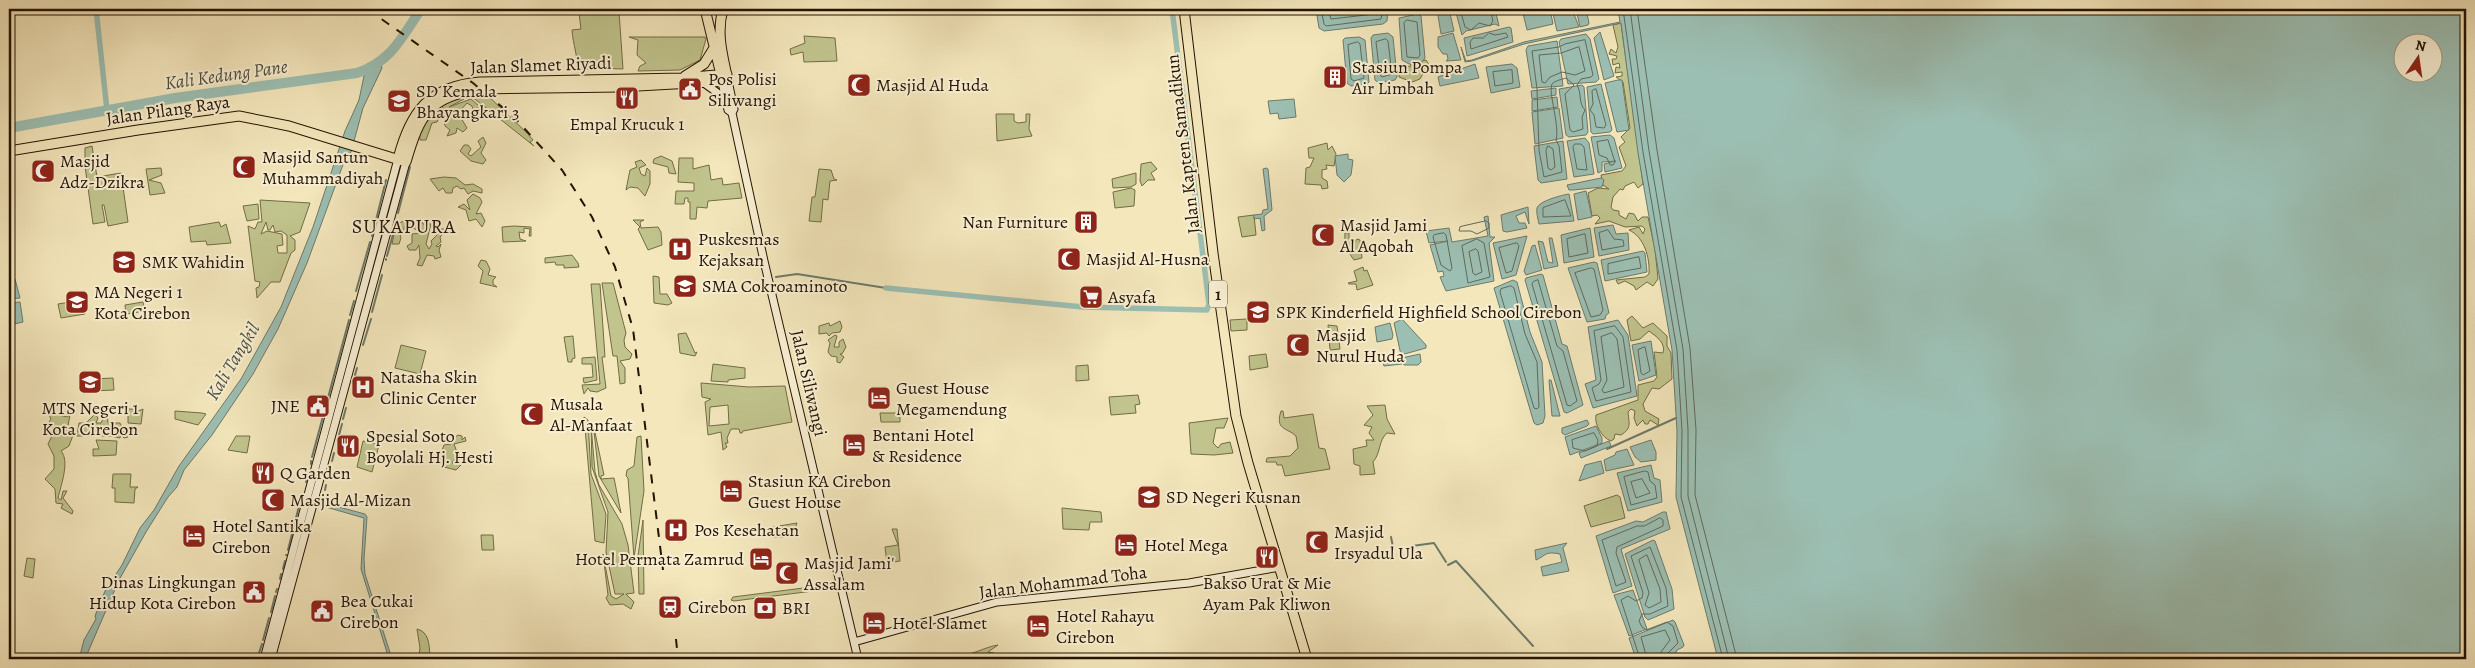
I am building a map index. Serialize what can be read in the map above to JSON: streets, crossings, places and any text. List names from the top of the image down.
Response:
{
  "streets": {
    "highway": [
      "Jalan Slamet Riyadi",
      "Jalan Pilang Raya",
      "Jalan Kapten Samadikun",
      "1",
      "Jalan Siliwangi"
    ],
    "main road": ["Jalan Mohammad Toha"]
  },
  "crossings": [
    ["Jalan Slamet Riyadi", "Jalan Pilang Raya"],
    ["Jalan Slamet Riyadi", "Jalan Siliwangi"],
    ["Jalan Kapten Samadikun", "1"],
    ["Jalan Kapten Samadikun", "Jalan Mohammad Toha"],
    ["1", "Jalan Mohammad Toha"],
    ["Jalan Siliwangi", "Jalan Mohammad Toha"]
  ],
  "districts": ["SUKAPURA"],
  "water": ["Kali Kedung Pane", "Kali Tangkil"],
  "places": {
    "building": ["Stasiun Pompa Air Limbah", "Nan Furniture"],
    "mosque": [
      "Masjid Al Huda",
      "Masjid Santun Muhammadiyah",
      "Masjid Adz-Dzikra",
      "Masjid Jami Al Aqobah",
      "Masjid Al-Husna",
      "Masjid Nurul Huda",
      "Musala Al-Manfaat",
      "Masjid Al-Mizan",
      "Masjid Irsyadul Ula",
      "Masjid Jami' Assalam"
    ],
    "public building": [
      "Pos Polisi Siliwangi",
      "JNE",
      "Dinas Lingkungan Hidup Kota Cirebon",
      "Bea Cukai Cirebon"
    ],
    "restaurant": [
      "Empal Krucuk 1",
      "Spesial Soto Boyolali Hj. Hesti",
      "Q Garden",
      "Bakso Urat & Mie Ayam Pak Kliwon"
    ],
    "school or university": [
      "SD Kemala Bhayangkari 3",
      "SMK Wahidin",
      "SMA Cokroaminoto",
      "MA Negeri 1 Kota Cirebon",
      "SPK Kinderfield Highfield School Cirebon",
      "MTS Negeri 1 Kota Cirebon",
      "SD Negeri Kusnan"
    ],
    "hospital": ["Puskesmas Kejaksan", "Natasha Skin Clinic Center", "Pos Kesehatan"],
    "supermarket": ["Asyafa"],
    "hotel": [
      "Guest House Megamendung",
      "Bentani Hotel & Residence",
      "Stasiun KA Cirebon Guest House",
      "Hotel Santika Cirebon",
      "Hotel Mega",
      "Hotel Permata Zamrud",
      "Hotel Slamet",
      "Hotel Rahayu Cirebon"
    ],
    "station": ["Cirebon"],
    "bank": ["BRI"]
  },
  "north": "top"
}
